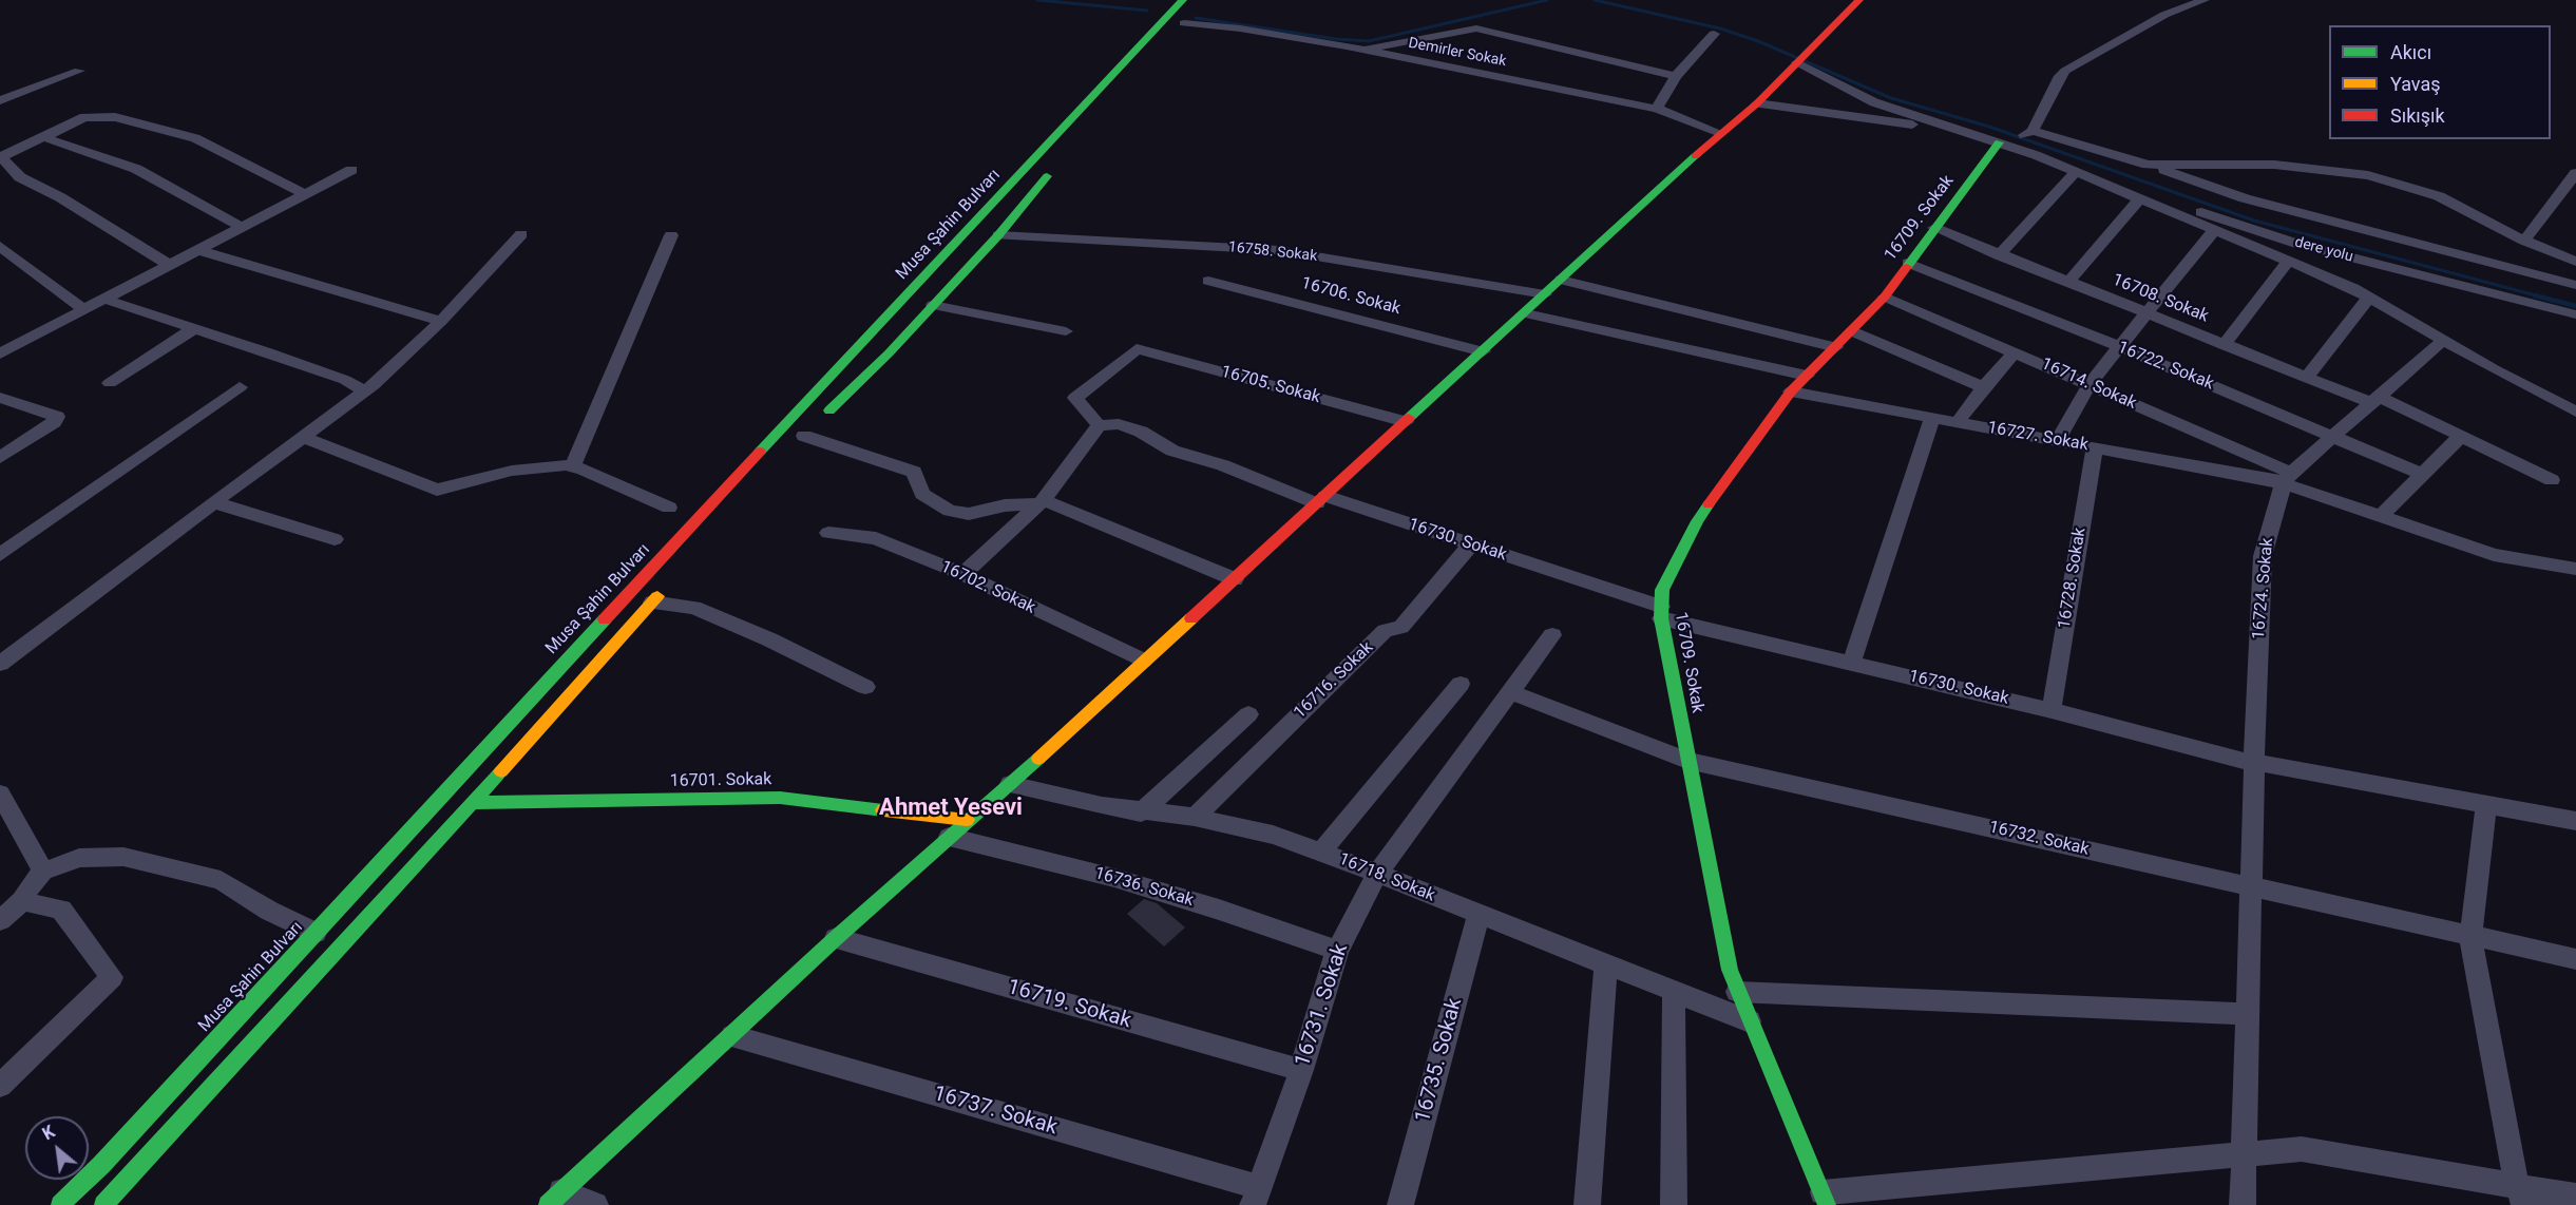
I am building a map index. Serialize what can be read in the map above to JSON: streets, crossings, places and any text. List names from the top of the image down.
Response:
{
  "streets": {
    "main road": ["16709. Sokak", "Musa Şahin Bulvarı", "16701. Sokak"],
    "street": [
      "Demirler Sokak",
      "dere yolu",
      "16758. Sokak",
      "16706. Sokak",
      "16708. Sokak",
      "16722. Sokak",
      "16714. Sokak",
      "16705. Sokak",
      "16727. Sokak",
      "16730. Sokak",
      "16728. Sokak",
      "16702. Sokak",
      "16724. Sokak",
      "16716. Sokak",
      "16732. Sokak",
      "16718. Sokak",
      "16736. Sokak",
      "16719. Sokak",
      "16731. Sokak",
      "16735. Sokak",
      "16737. Sokak"
    ]
  },
  "crossings": [
    ["16709. Sokak", "16708. Sokak"],
    ["16709. Sokak", "16722. Sokak"],
    ["16709. Sokak", "16714. Sokak"],
    ["16709. Sokak", "16727. Sokak"],
    ["16709. Sokak", "16730. Sokak"],
    ["16709. Sokak", "16732. Sokak"],
    ["16709. Sokak", "16718. Sokak"],
    ["16714. Sokak", "16727. Sokak"],
    ["16714. Sokak", "16724. Sokak"],
    ["16705. Sokak", "16730. Sokak"],
    ["16727. Sokak", "16728. Sokak"],
    ["16727. Sokak", "16724. Sokak"],
    ["16730. Sokak", "16728. Sokak"],
    ["16730. Sokak", "16724. Sokak"],
    ["16730. Sokak", "16716. Sokak"],
    ["16724. Sokak", "16732. Sokak"],
    ["16716. Sokak", "16718. Sokak"],
    ["16732. Sokak", "16731. Sokak"],
    ["16718. Sokak", "16731. Sokak"],
    ["16718. Sokak", "16735. Sokak"],
    ["16736. Sokak", "16731. Sokak"],
    ["16719. Sokak", "16731. Sokak"],
    ["16731. Sokak", "16737. Sokak"]
  ],
  "districts": ["Ahmet Yesevi"],
  "legend": ["Akıcı", "Yavaş", "Sıkışık"],
  "north": "top left"
}
